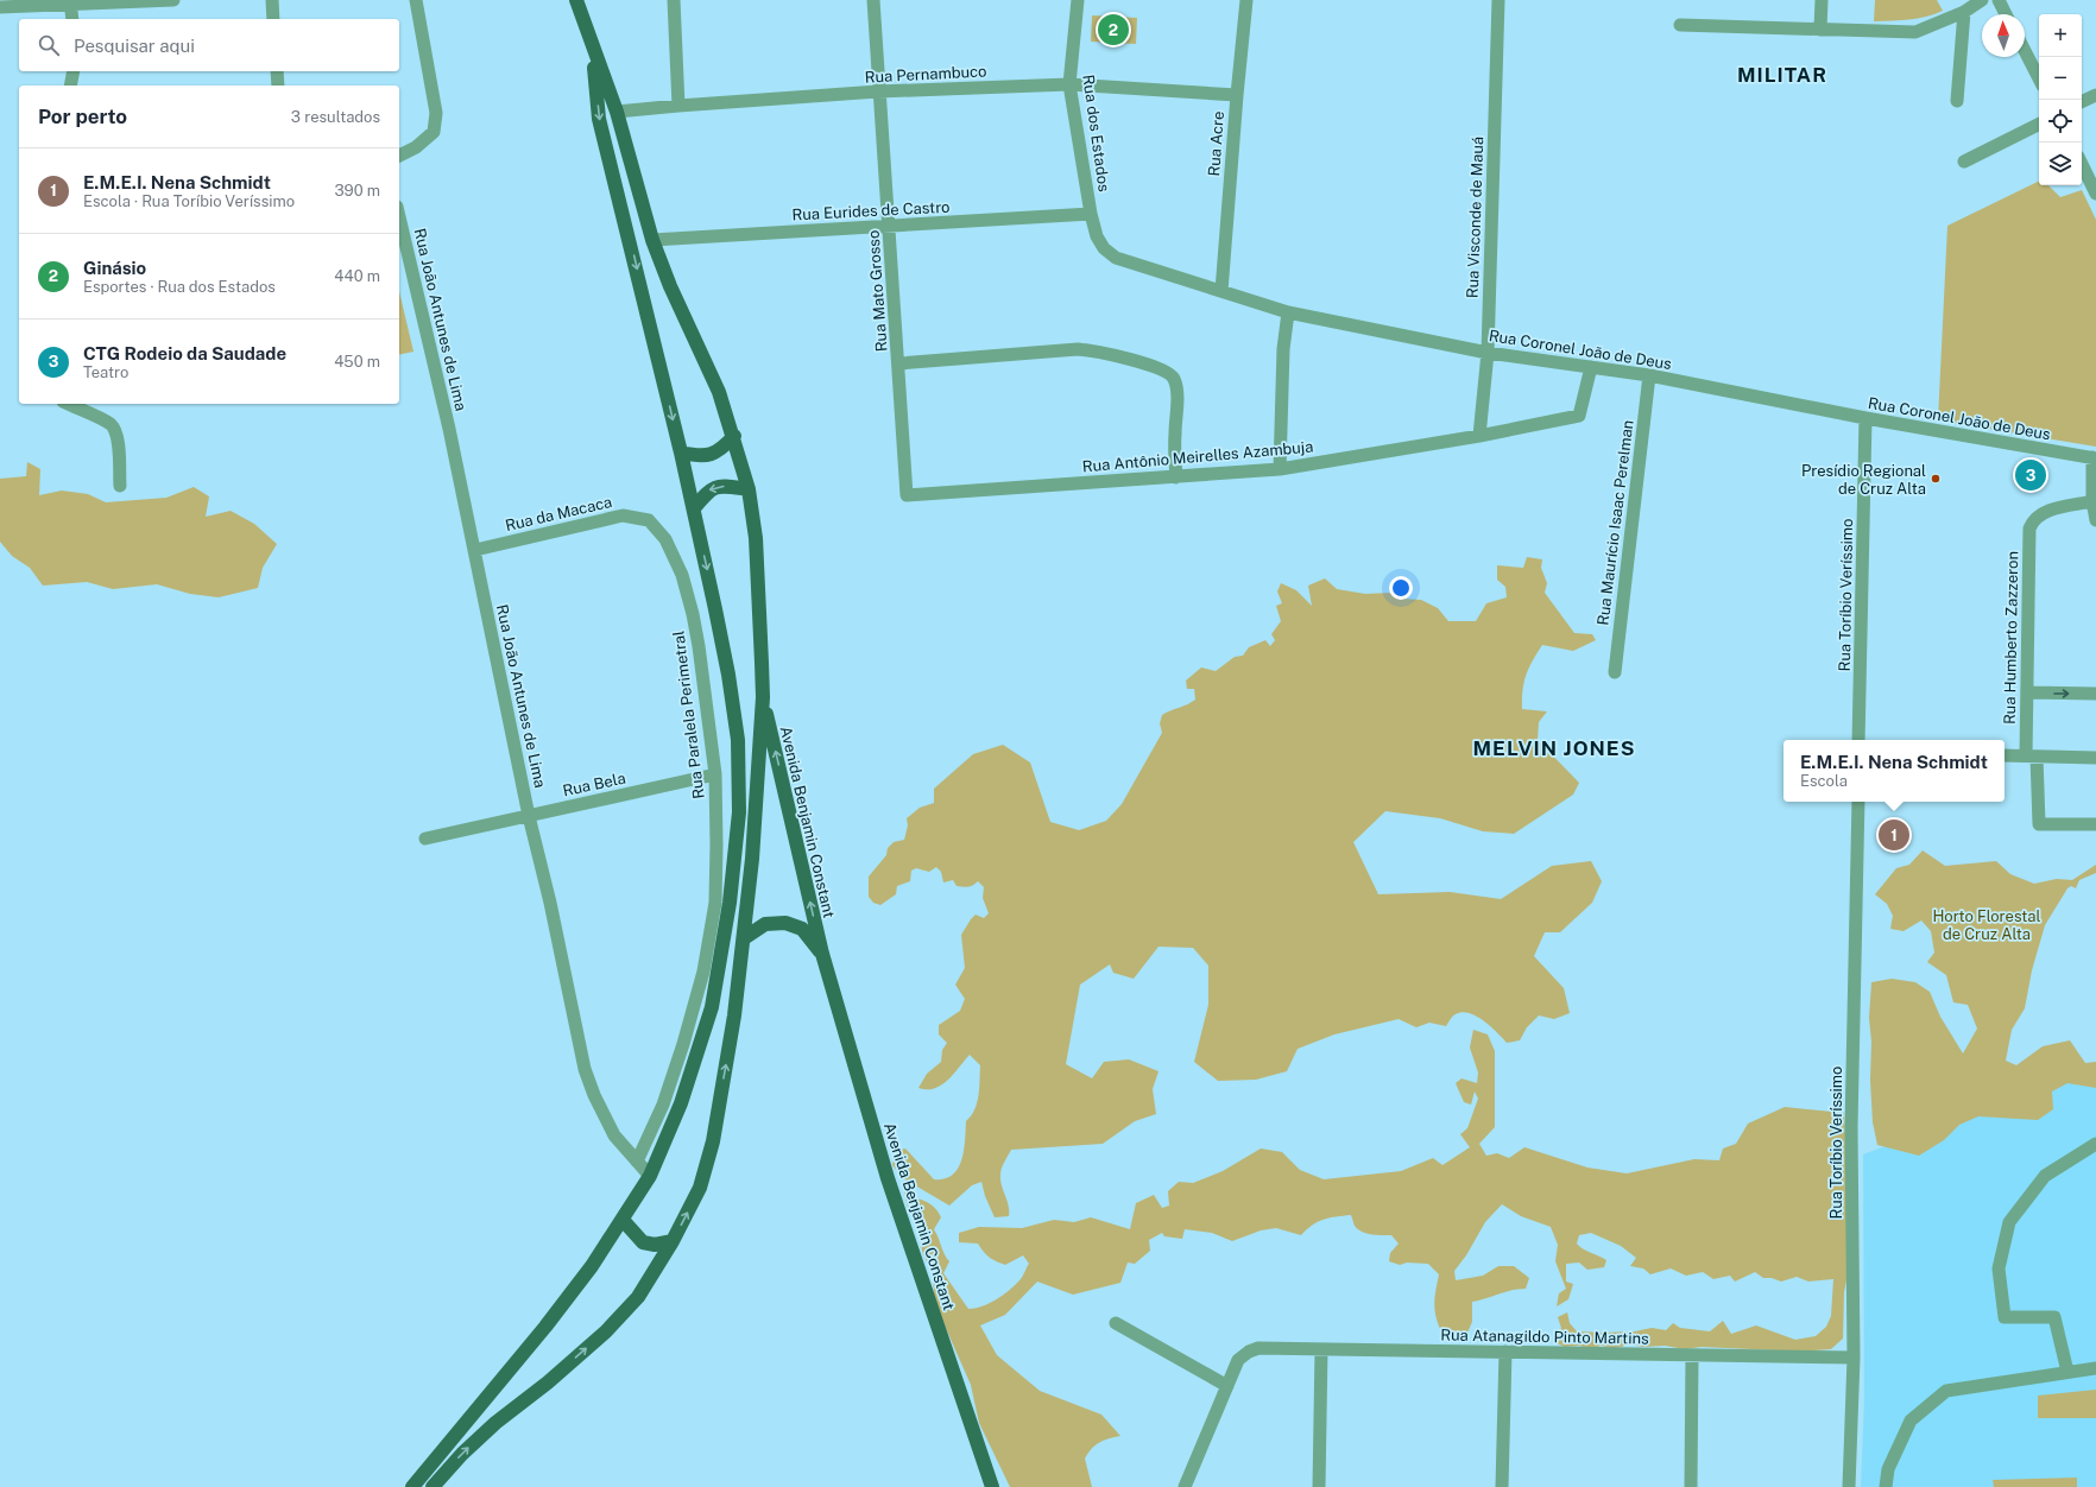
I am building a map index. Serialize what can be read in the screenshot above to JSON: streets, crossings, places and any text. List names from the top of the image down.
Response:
{
  "streets": {
    "main road": ["Avenida Benjamin Constant"],
    "street": [
      "Rua Pernambuco",
      "Rua dos Estados",
      "Rua Acre",
      "Rua Eurides de Castro",
      "Rua Visconde de Mauá",
      "Rua Mato Grosso",
      "Rua João Antunes de Lima",
      "Rua Coronel João de Deus",
      "Rua Antônio Meirelles Azambuja",
      "Rua da Macaca",
      "Rua Maurício Isaac Perelman",
      "Rua Toríbio Veríssimo",
      "Rua Humberto Zazzeron",
      "Rua Paralela Perimetral",
      "Rua Bela",
      "Rua Atanagildo Pinto Martins"
    ]
  },
  "crossings": [
    ["Rua Pernambuco", "Rua dos Estados"],
    ["Rua Pernambuco", "Rua Acre"],
    ["Rua Pernambuco", "Rua Mato Grosso"],
    ["Rua dos Estados", "Rua Eurides de Castro"],
    ["Rua dos Estados", "Rua Coronel João de Deus"],
    ["Rua Acre", "Rua Coronel João de Deus"],
    ["Rua Eurides de Castro", "Rua Mato Grosso"],
    ["Rua Eurides de Castro", "Rua Coronel João de Deus"],
    ["Rua Visconde de Mauá", "Rua Coronel João de Deus"],
    ["Rua Visconde de Mauá", "Rua Antônio Meirelles Azambuja"],
    ["Rua Mato Grosso", "Rua Antônio Meirelles Azambuja"],
    ["Rua João Antunes de Lima", "Rua da Macaca"],
    ["Rua João Antunes de Lima", "Rua Paralela Perimetral"],
    ["Rua João Antunes de Lima", "Rua Bela"],
    ["Rua Coronel João de Deus", "Rua Antônio Meirelles Azambuja"],
    ["Rua Coronel João de Deus", "Rua Maurício Isaac Perelman"],
    ["Rua Coronel João de Deus", "Rua Toríbio Veríssimo"],
    ["Rua da Macaca", "Rua Paralela Perimetral"],
    ["Rua Toríbio Veríssimo", "Rua Atanagildo Pinto Martins"],
    ["Rua Paralela Perimetral", "Rua Bela"]
  ],
  "districts": ["MILITAR", "MELVIN JONES"],
  "parks": ["Horto Florestal de Cruz Alta"],
  "places": ["Presídio Regional de Cruz Alta"],
  "north": "top",
  "page": {
    "pins": ["2", "3", "1"],
    "map_buttons": ["+", "−"],
    "search": "Pesquisar aqui",
    "heading": ["Por perto", "3 resultados"],
    "list": [
      {
        "mark": "1",
        "name": "E.M.E.I. Nena Schmidt",
        "note": "Escola · Rua Toríbio Veríssimo",
        "value": "390 m"
      },
      {
        "mark": "2",
        "name": "Ginásio",
        "note": "Esportes · Rua dos Estados",
        "value": "440 m"
      },
      {
        "mark": "3",
        "name": "CTG Rodeio da Saudade",
        "note": "Teatro",
        "value": "450 m"
      }
    ],
    "popup": ["E.M.E.I. Nena Schmidt", "Escola"]
  }
}
